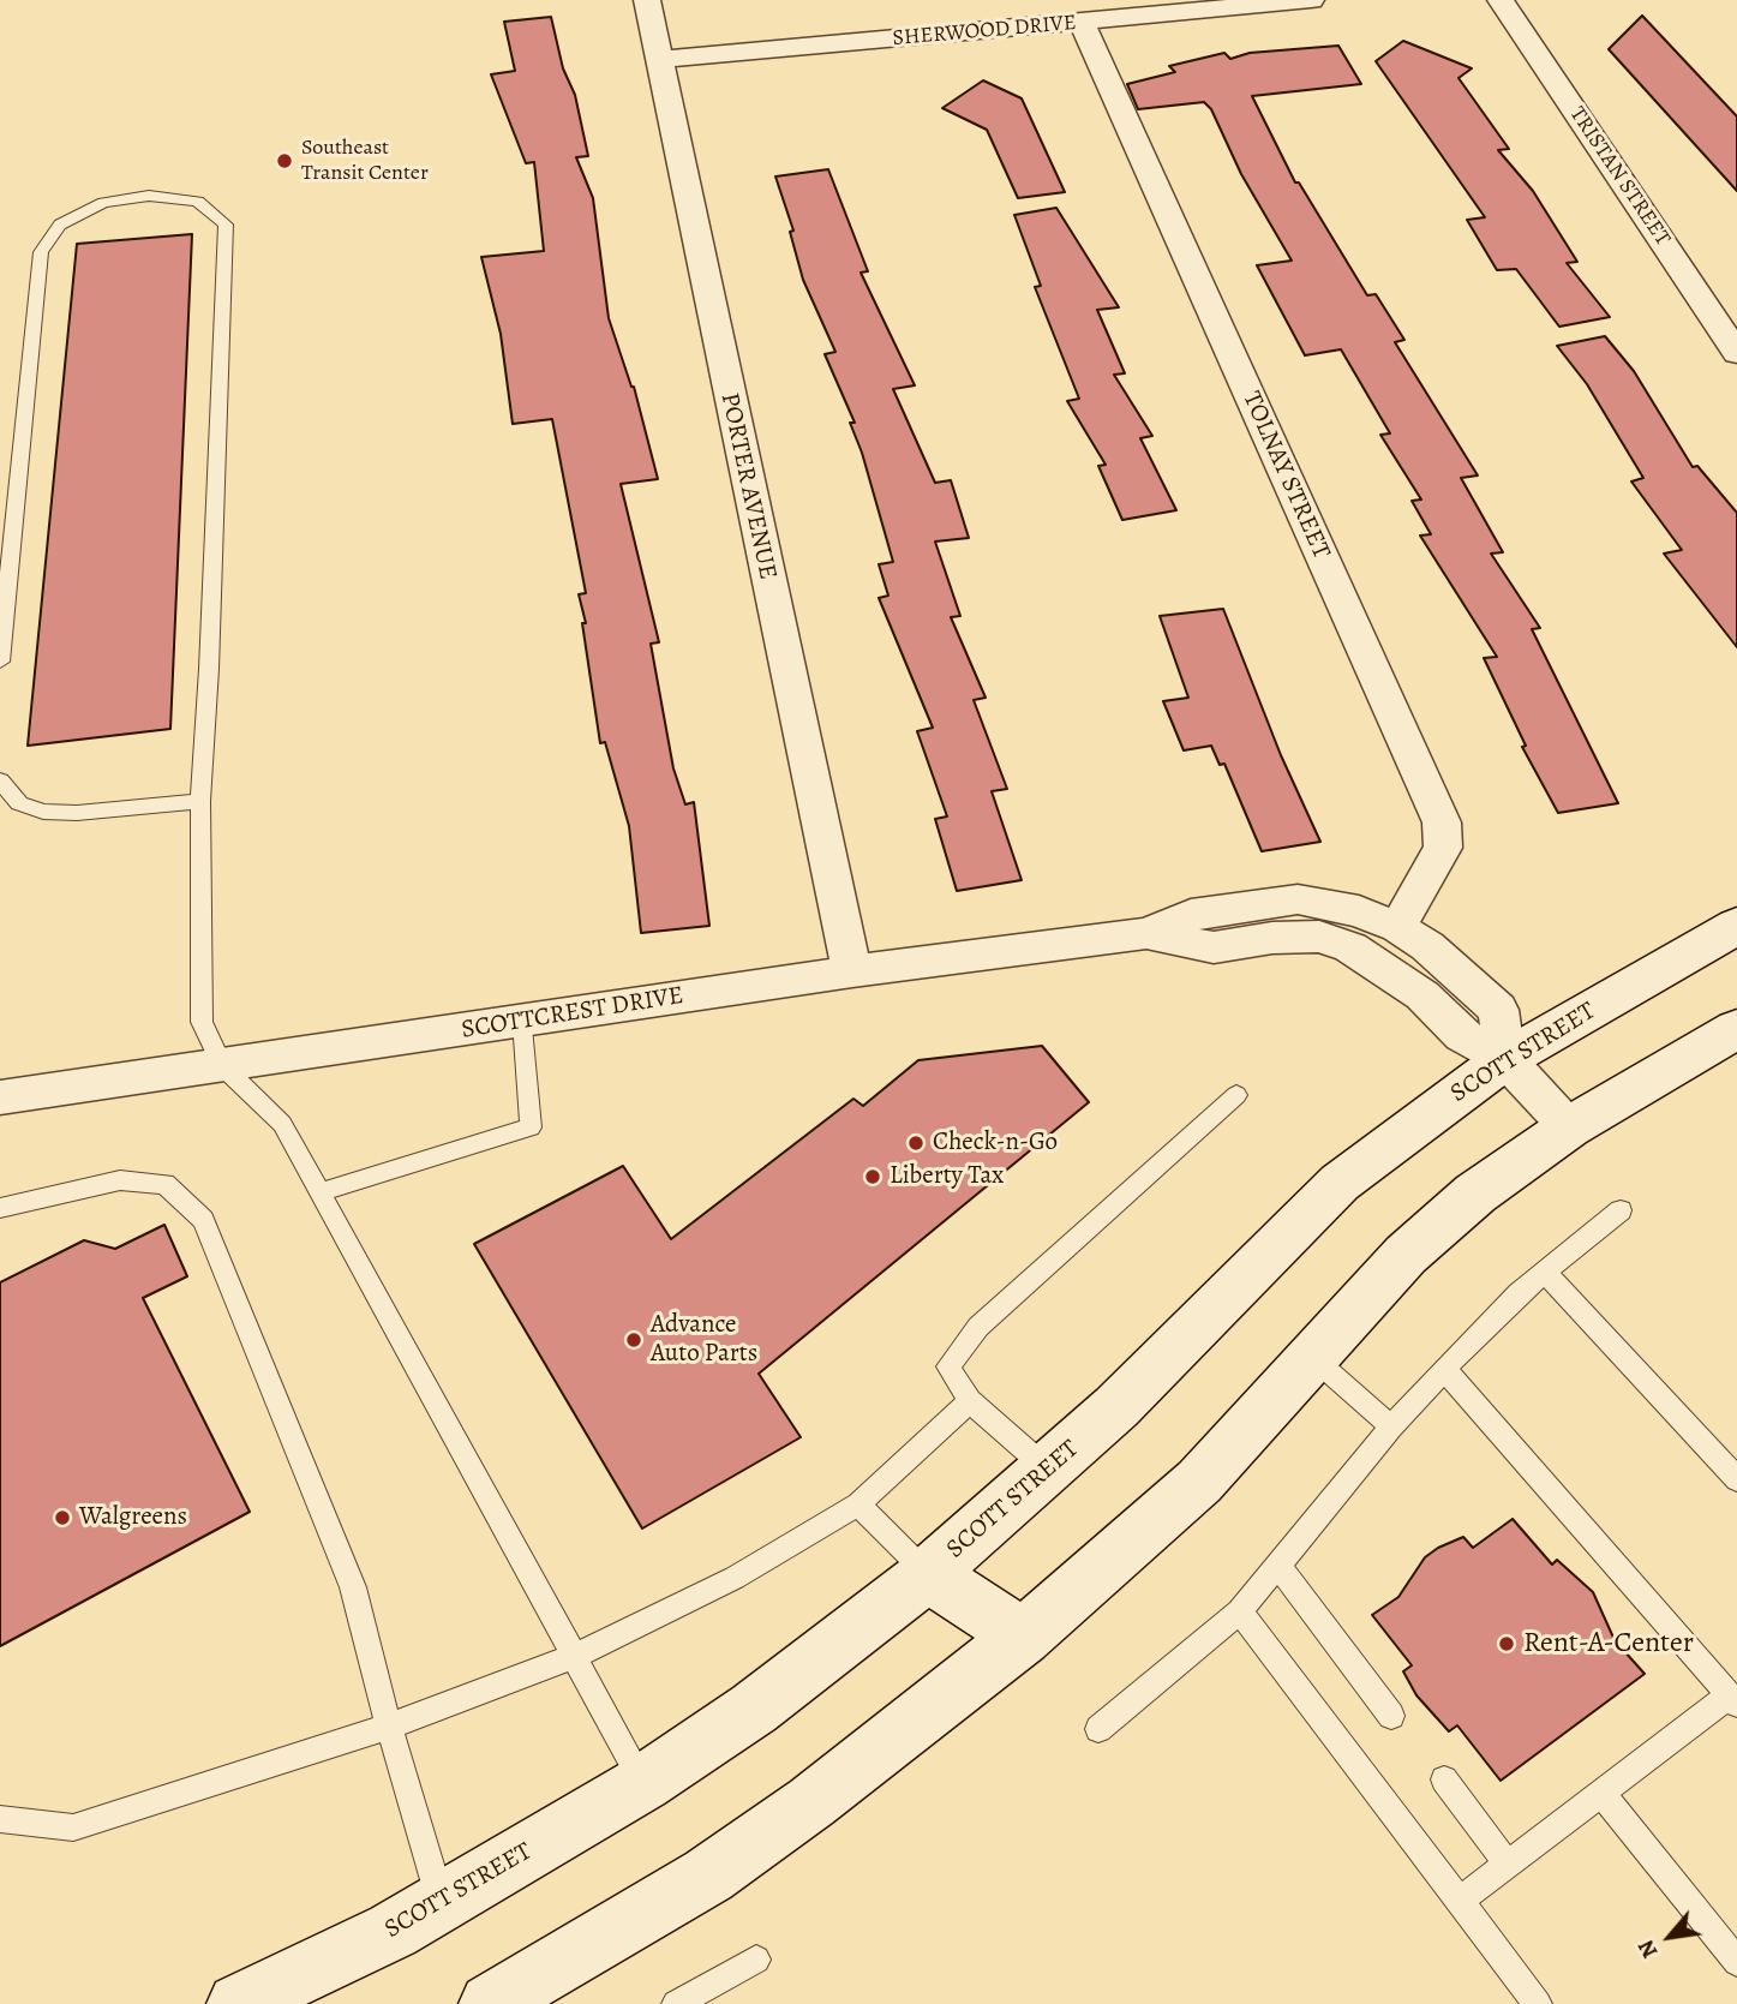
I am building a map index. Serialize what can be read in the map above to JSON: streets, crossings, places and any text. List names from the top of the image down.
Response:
{
  "streets": {
    "main road": ["SCOTT STREET"],
    "street": [
      "SHERWOOD DRIVE",
      "TRISTAN STREET",
      "TOLNAY STREET",
      "PORTER AVENUE",
      "SCOTTCREST DRIVE"
    ]
  },
  "crossings": [
    ["SHERWOOD DRIVE", "TOLNAY STREET"],
    ["SHERWOOD DRIVE", "PORTER AVENUE"],
    ["TOLNAY STREET", "SCOTTCREST DRIVE"],
    ["PORTER AVENUE", "SCOTTCREST DRIVE"],
    ["SCOTTCREST DRIVE", "SCOTT STREET"]
  ],
  "places": [
    "Southeast Transit Center",
    "Check-n-Go",
    "Liberty Tax",
    "Advance Auto Parts",
    "Walgreens",
    "Rent-A-Center"
  ],
  "north": "bottom left"
}
